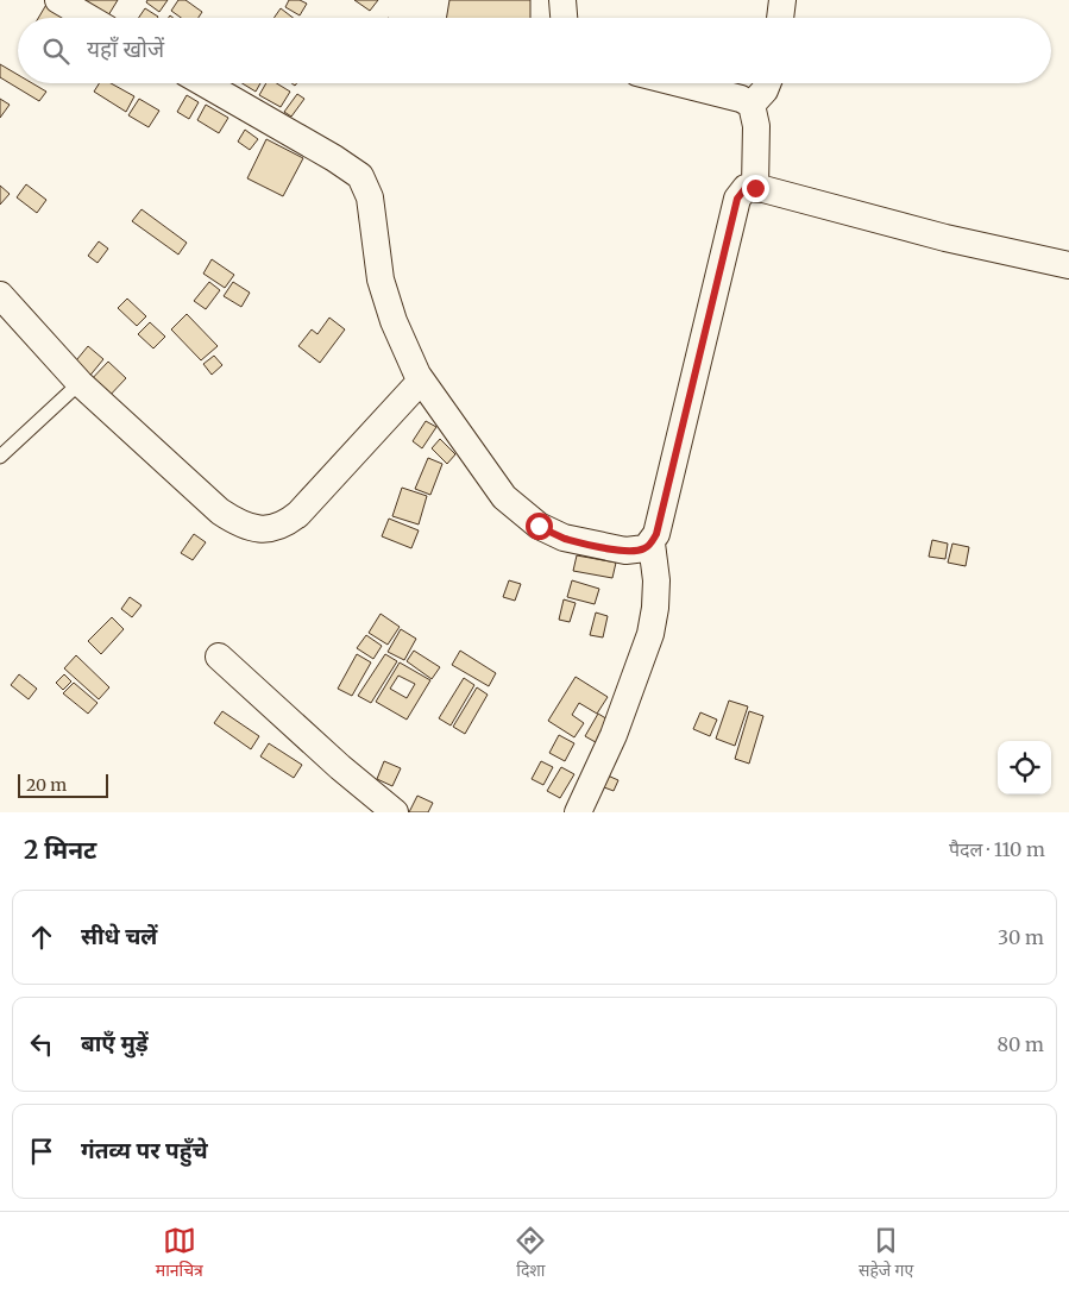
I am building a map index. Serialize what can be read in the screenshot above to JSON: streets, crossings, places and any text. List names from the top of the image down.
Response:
{
  "scale_bar": "20 m",
  "page": {
    "search": "यहाँ खोजें",
    "scale": "20 m",
    "heading": ["2 मिनट", "पैदल · 110 m"],
    "list": [
      ["सीधे चलें", "30 m"],
      ["बाएँ मुड़ें", "80 m"],
      "गंतव्य पर पहुँचे"
    ],
    "nav": ["मानचित्र", "दिशा", "सहेजे गए"]
  }
}
